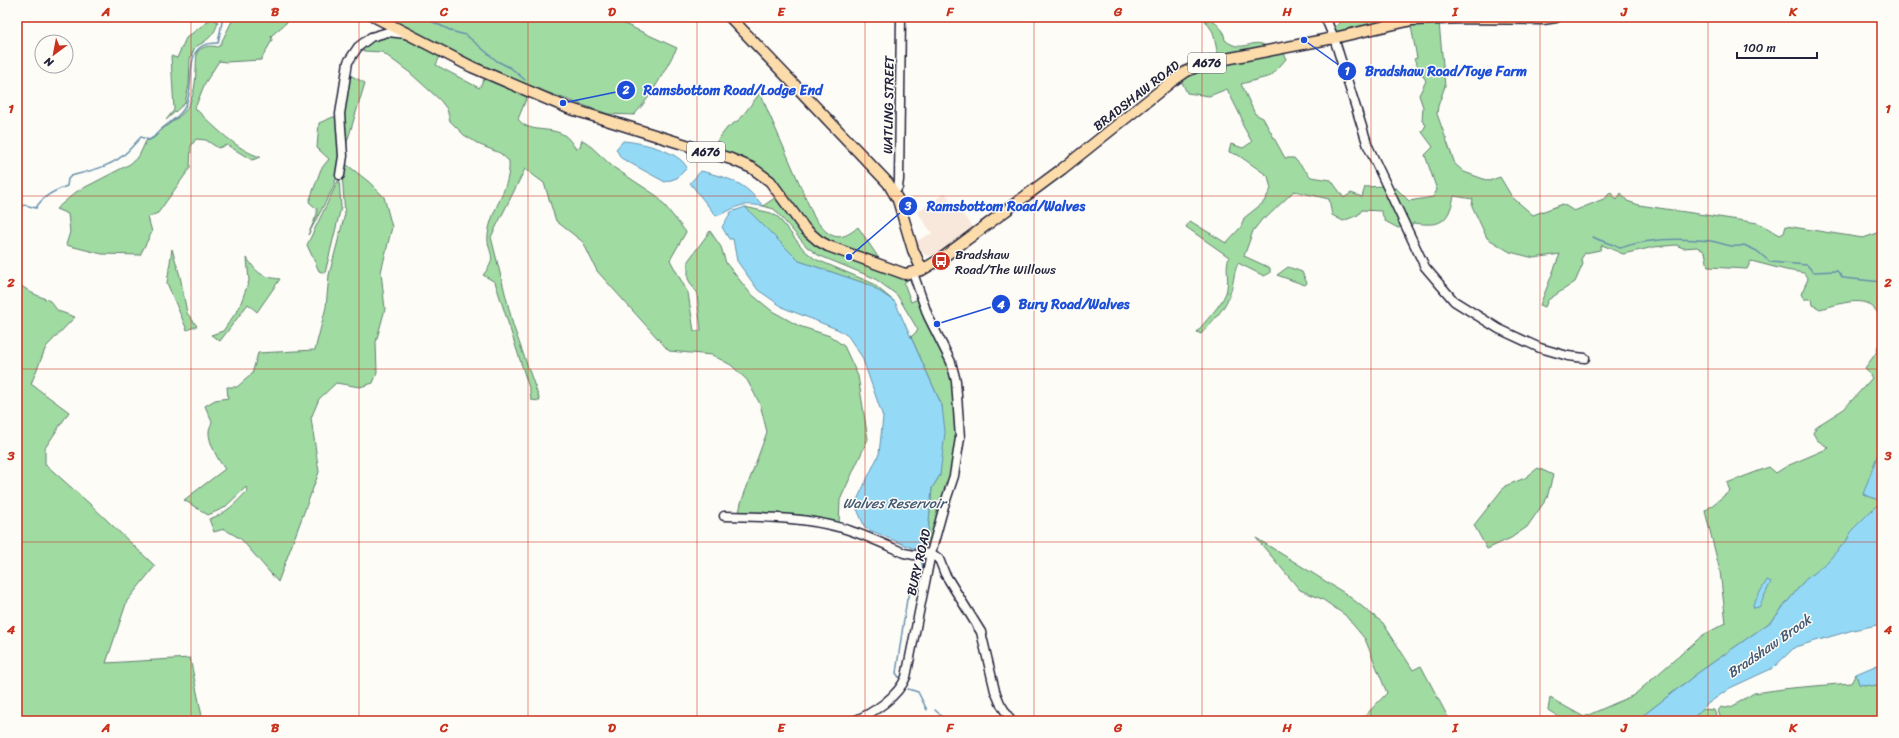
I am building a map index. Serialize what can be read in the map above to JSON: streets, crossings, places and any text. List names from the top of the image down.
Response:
{
  "streets": {
    "main road": ["A676", "BRADSHAW ROAD"],
    "street": ["WATLING STREET", "BURY ROAD"]
  },
  "crossings": [
    ["A676", "BRADSHAW ROAD"],
    ["A676", "BURY ROAD"],
    ["BRADSHAW ROAD", "BURY ROAD"]
  ],
  "water": ["Walves Reservoir", "Bradshaw Brook"],
  "places": {
    "other": [
      "Bradshaw Road/Toye Farm",
      "Ramsbottom Road/Lodge End",
      "Ramsbottom Road/Walves",
      "Bury Road/Walves"
    ],
    "bus stop": ["Bradshaw Road/The Willows"]
  },
  "scale_bar": "100 m",
  "north": "bottom left",
  "grid": {
    "columns": [
      "A",
      "B",
      "C",
      "D",
      "E",
      "F",
      "G",
      "H",
      "I",
      "J",
      "K"
    ],
    "rows": [
      "1",
      "2",
      "3",
      "4"
    ]
  }
}
